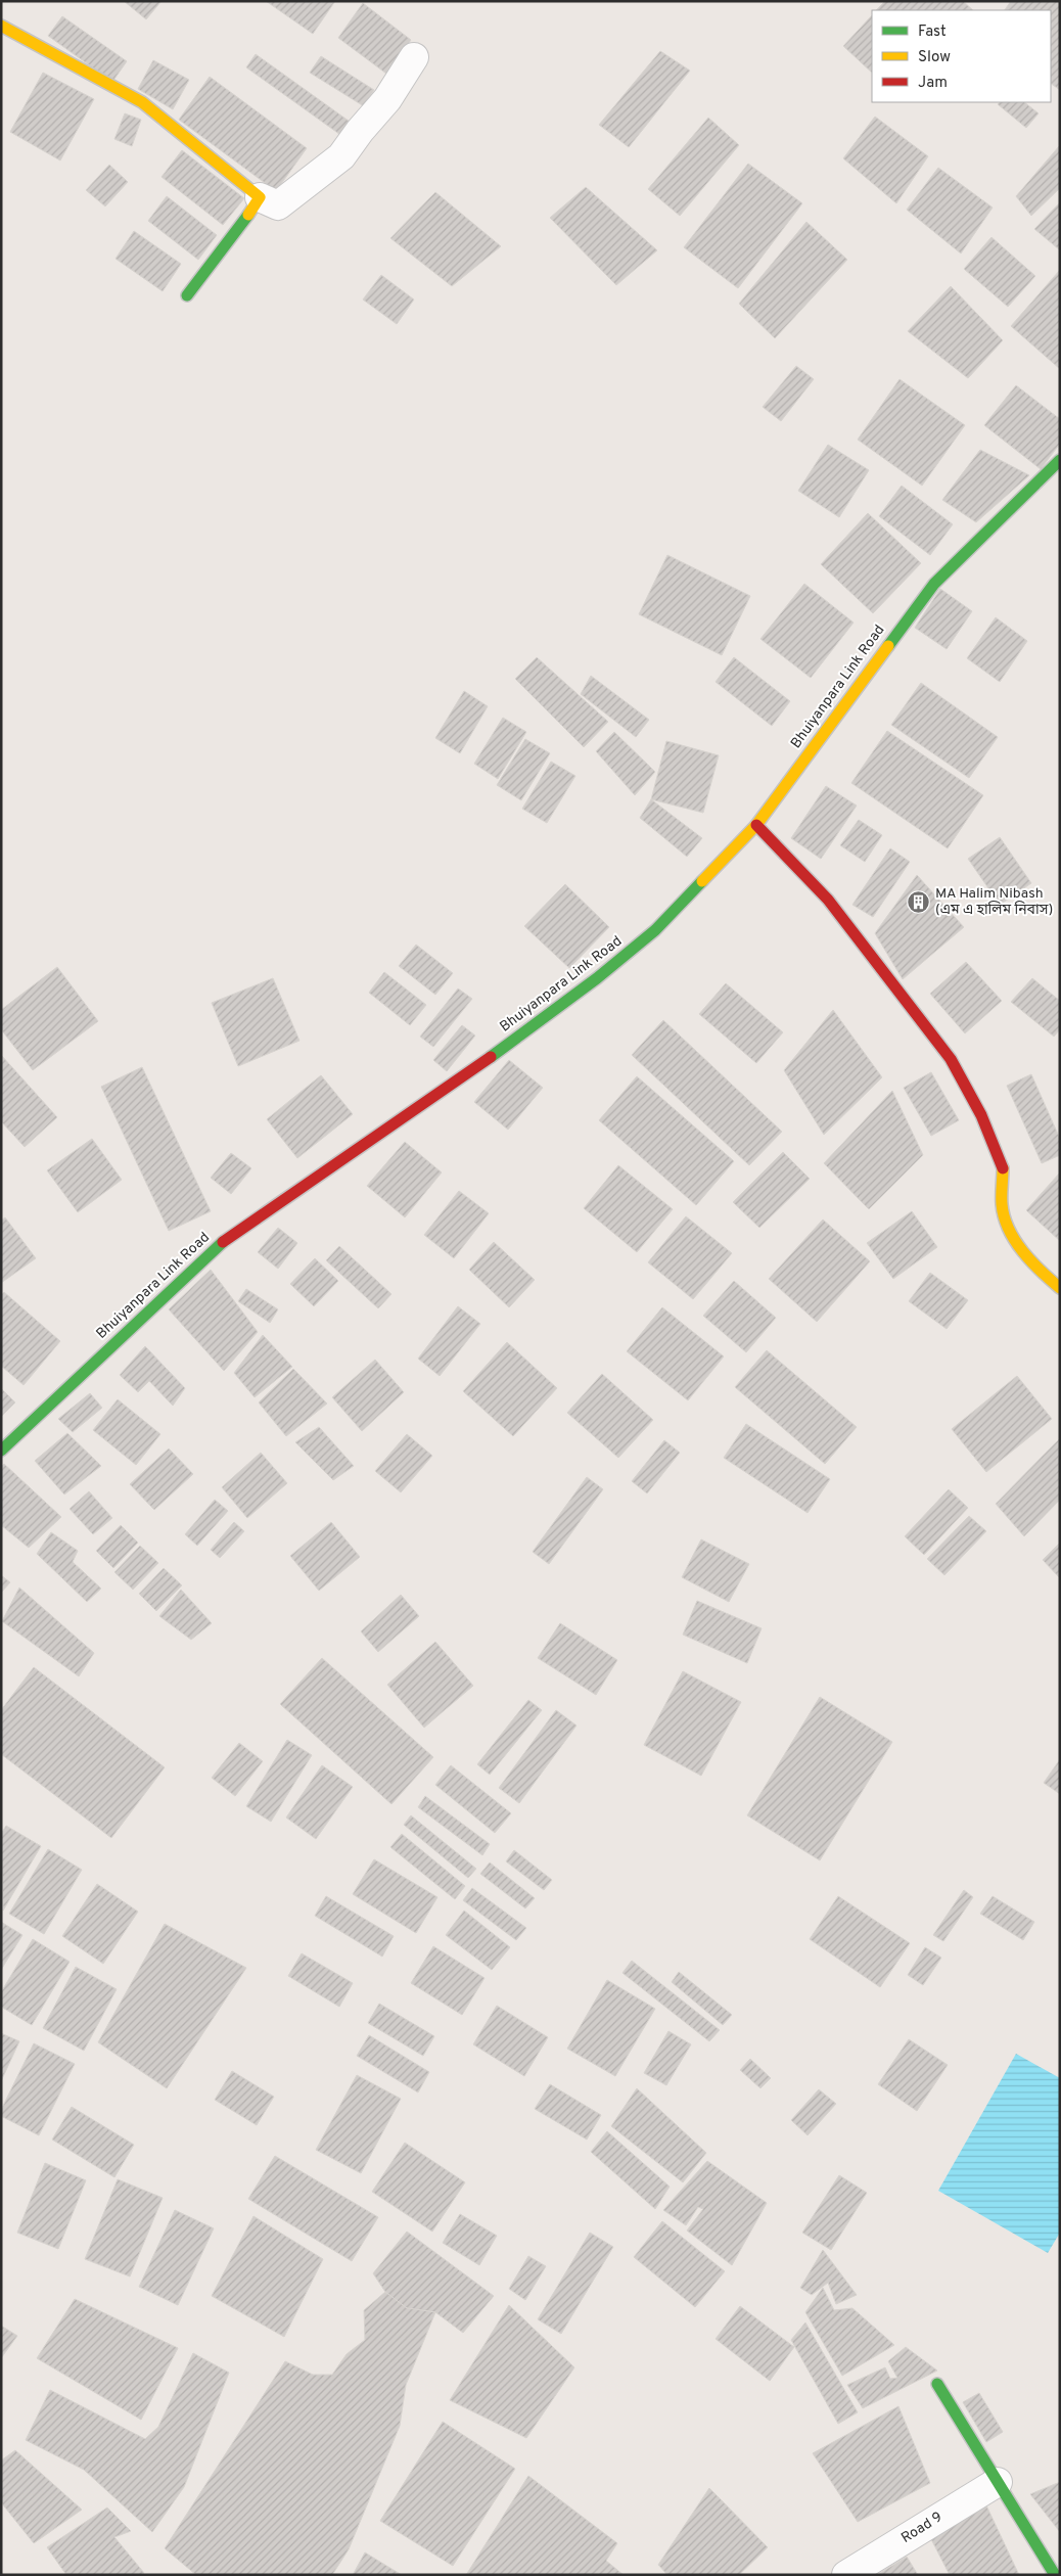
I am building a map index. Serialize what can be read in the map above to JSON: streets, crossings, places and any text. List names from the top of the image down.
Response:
{
  "streets": {
    "street": ["Bhuiyanpara Link Road", "Road 9"]
  },
  "places": {
    "building": ["MA Halim Nibash (এম এ হালিম নিবাস)"]
  },
  "legend": ["Fast", "Slow", "Jam"]
}
